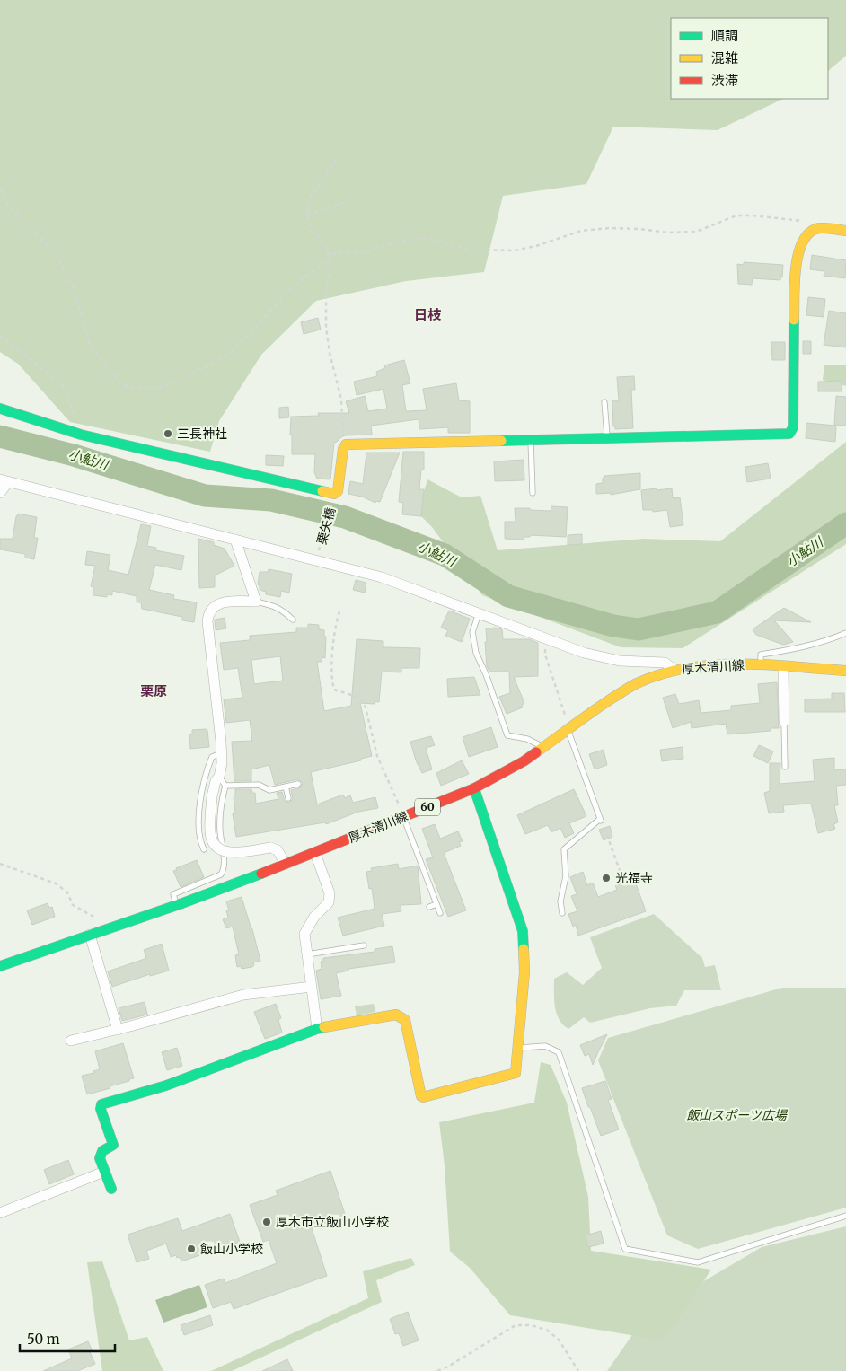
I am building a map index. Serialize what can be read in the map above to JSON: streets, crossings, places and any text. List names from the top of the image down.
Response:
{
  "streets": {
    "street": ["厚木清川線", "60"],
    "path": ["栗矢橋"]
  },
  "districts": ["日枝", "栗原"],
  "water": ["小鮎川"],
  "parks": ["飯山スポーツ広場"],
  "places": [
    "三長神社",
    "光福寺",
    "厚木市立飯山小学校",
    "飯山小学校"
  ],
  "legend": ["順調", "混雑", "渋滞"],
  "scale_bar": "50 m"
}
